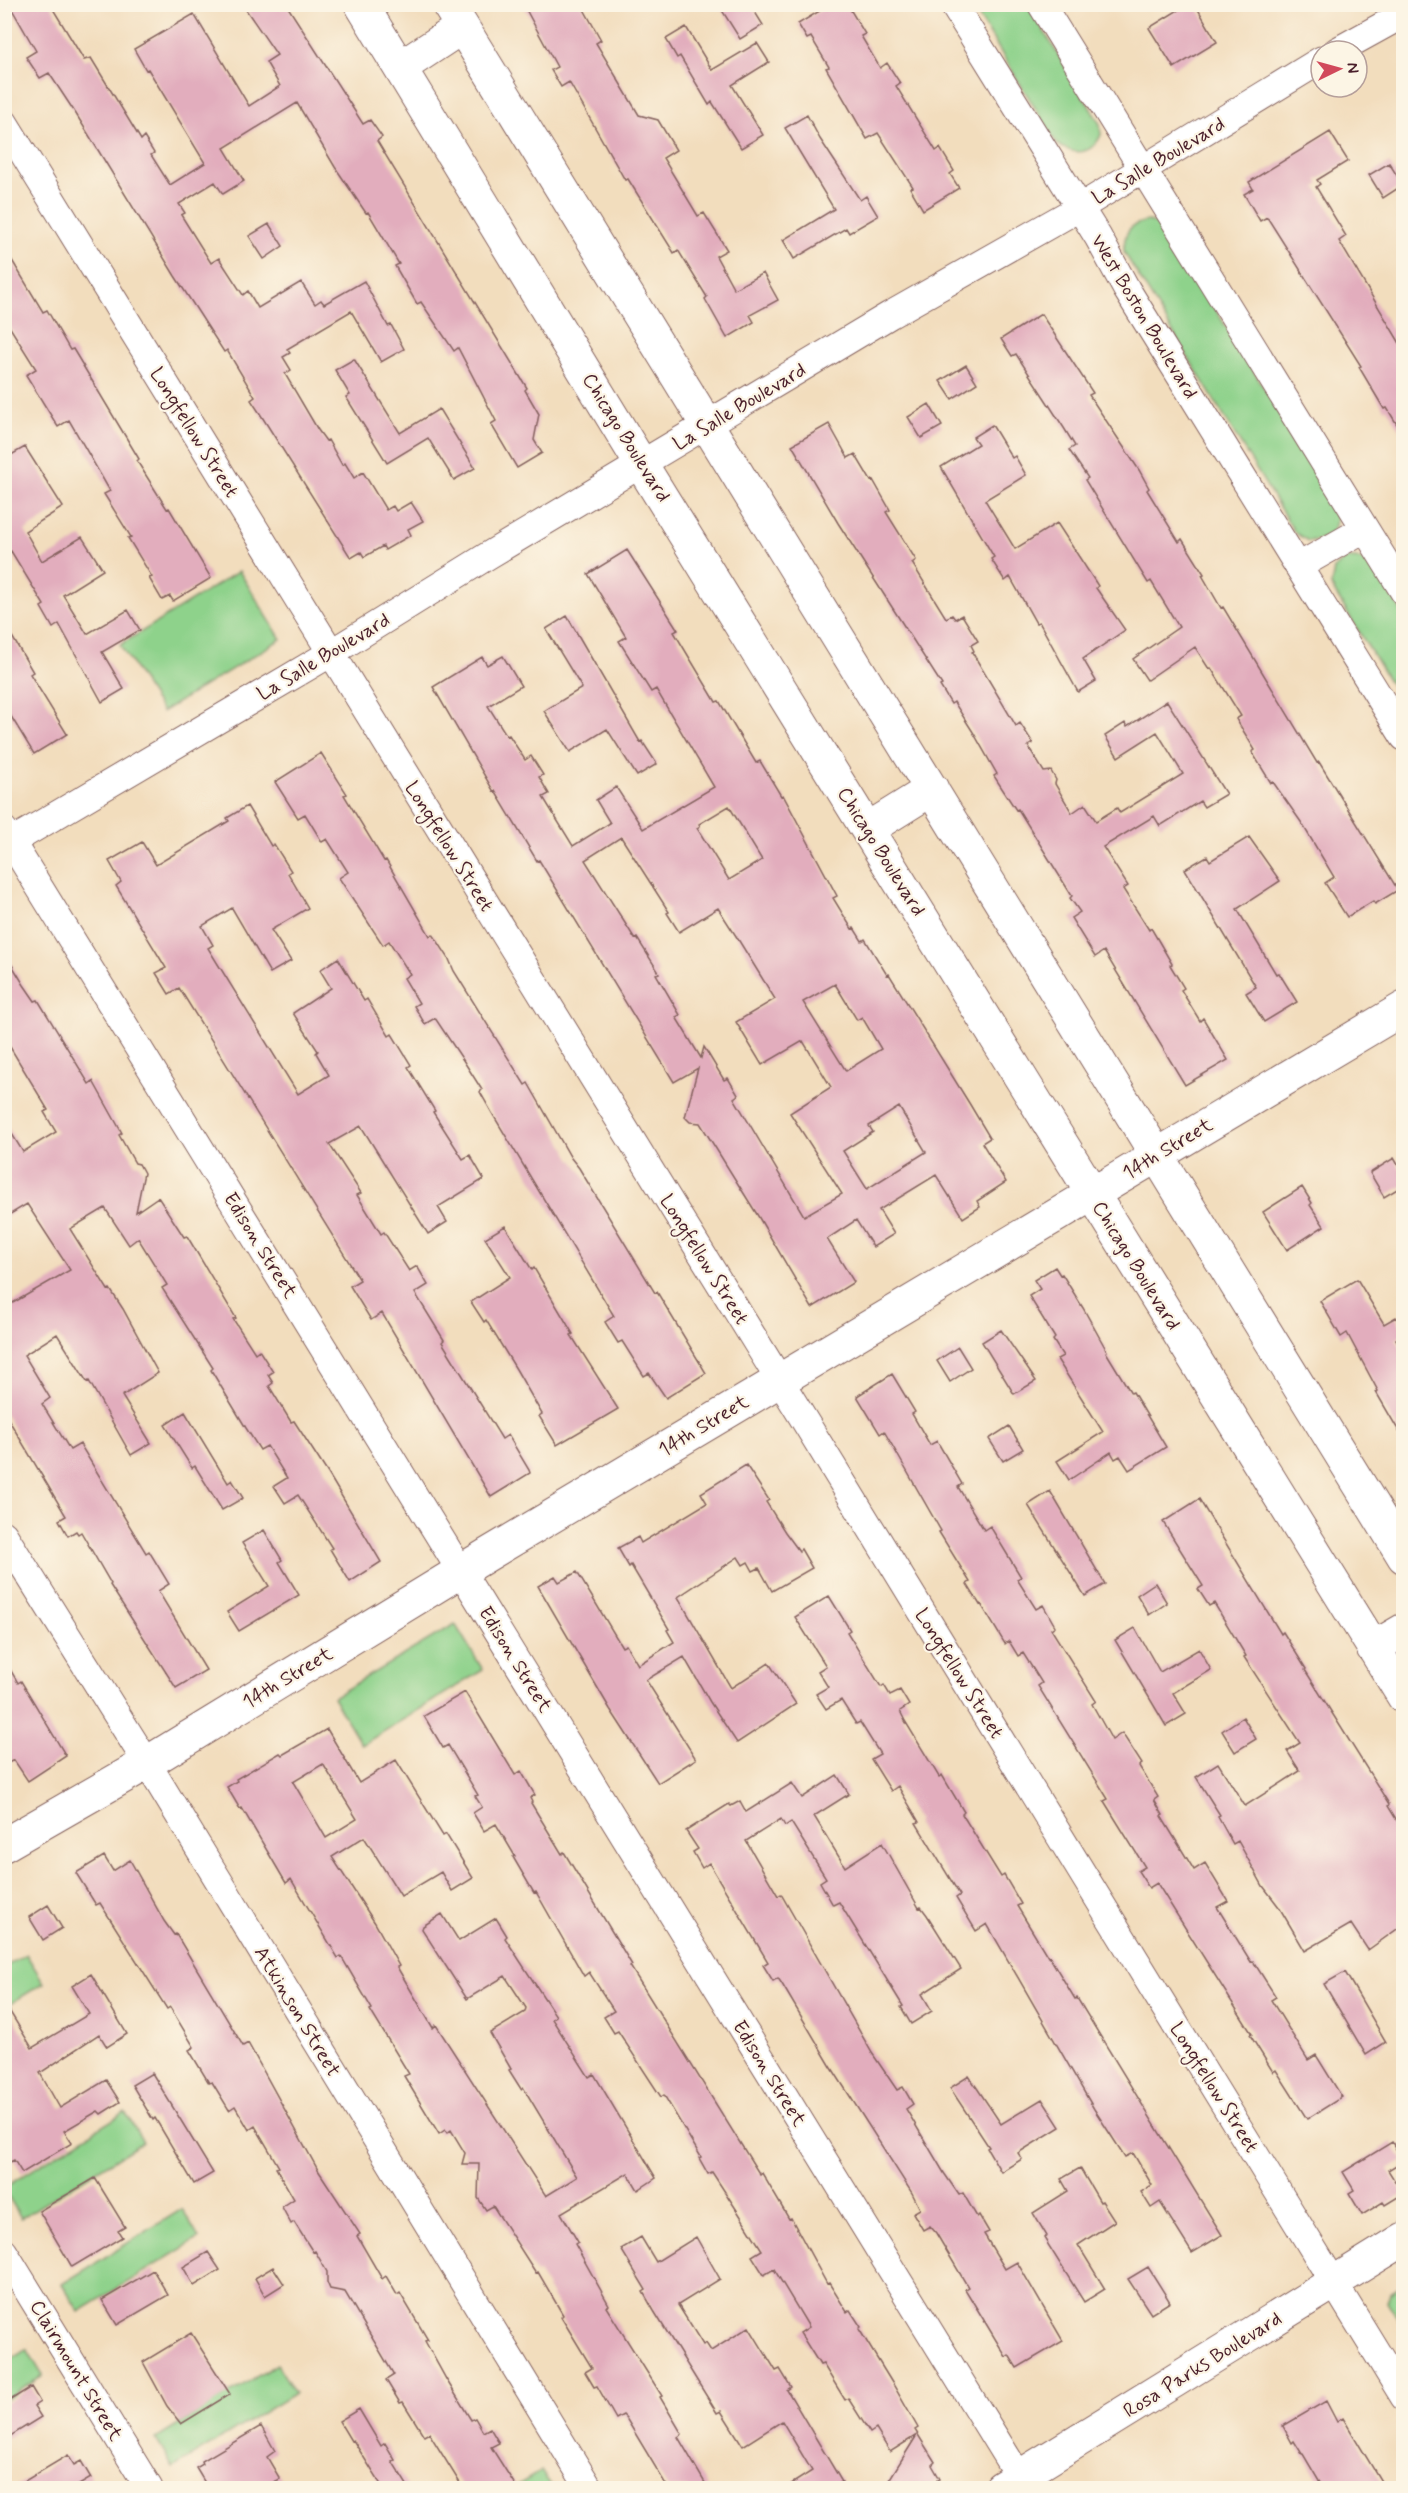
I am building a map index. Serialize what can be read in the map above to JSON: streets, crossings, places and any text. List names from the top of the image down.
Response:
{
  "streets": {
    "street": [
      "La Salle Boulevard",
      "West Boston Boulevard",
      "Longfellow Street",
      "Chicago Boulevard",
      "14th Street",
      "Edison Street",
      "Atkinson Street",
      "Rosa Parks Boulevard",
      "Clairmount Street"
    ]
  },
  "crossings": [
    ["La Salle Boulevard", "West Boston Boulevard"],
    ["La Salle Boulevard", "Longfellow Street"],
    ["La Salle Boulevard", "Chicago Boulevard"],
    ["La Salle Boulevard", "Edison Street"],
    ["Longfellow Street", "14th Street"],
    ["Longfellow Street", "Rosa Parks Boulevard"],
    ["Chicago Boulevard", "14th Street"],
    ["14th Street", "Edison Street"],
    ["14th Street", "Atkinson Street"],
    ["Edison Street", "Rosa Parks Boulevard"]
  ],
  "north": "right"
}
